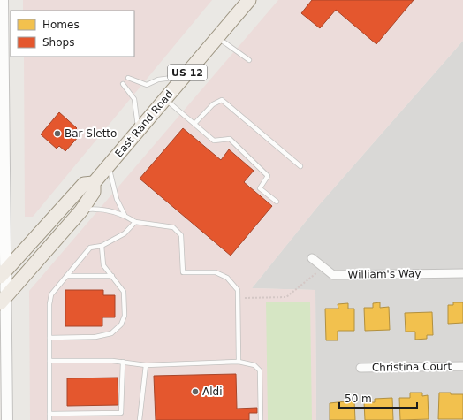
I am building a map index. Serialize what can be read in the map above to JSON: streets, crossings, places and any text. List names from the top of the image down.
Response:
{
  "streets": {
    "main road": ["US 12", "East Rand Road"],
    "street": ["William's Way", "Christina Court"]
  },
  "places": ["Bar Sletto", "Aldi"],
  "legend": ["Homes", "Shops"],
  "scale_bar": "50 m"
}
